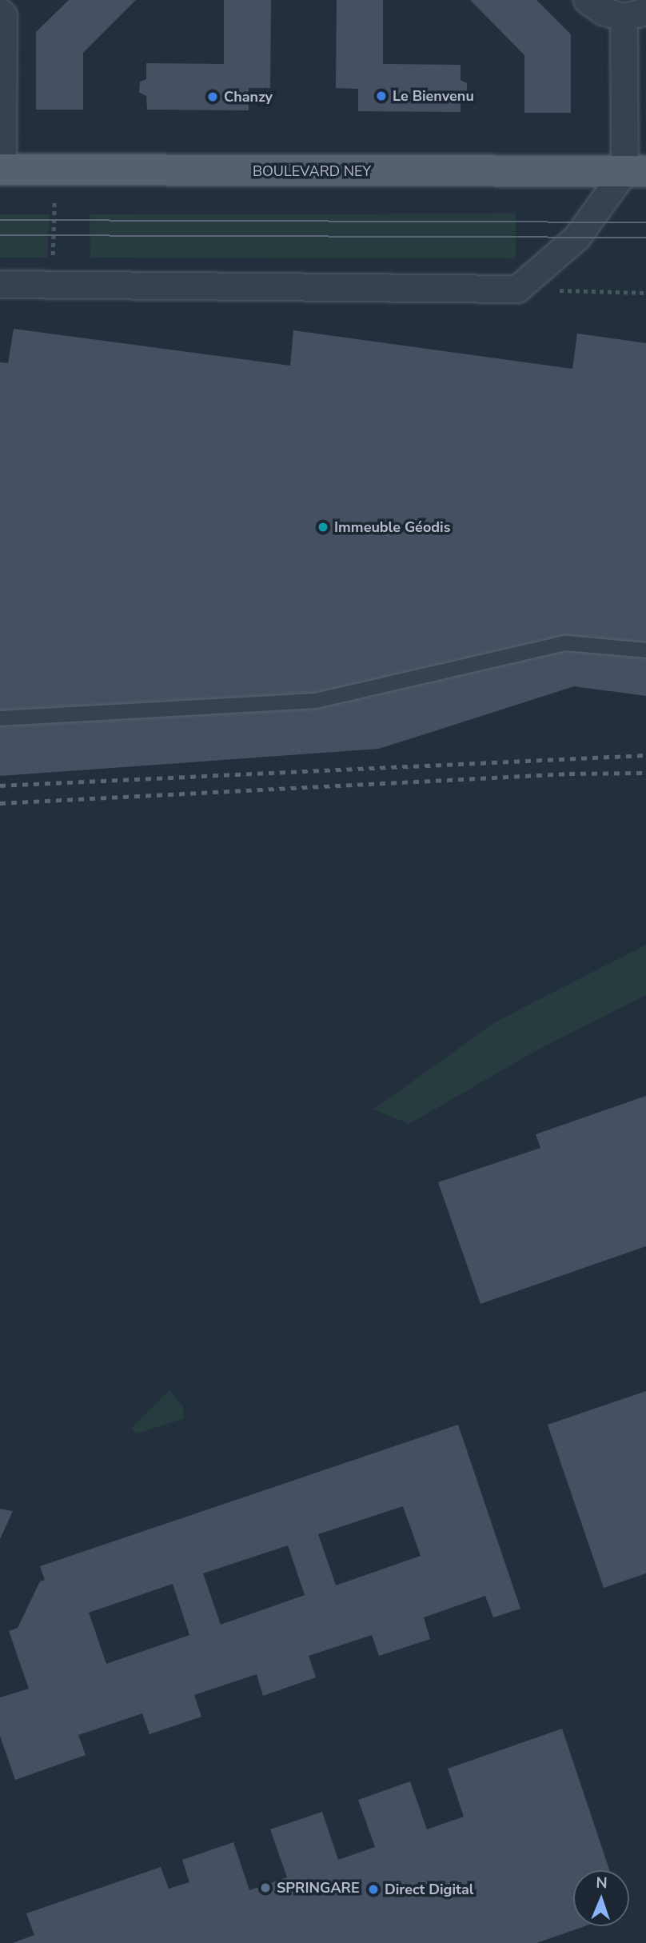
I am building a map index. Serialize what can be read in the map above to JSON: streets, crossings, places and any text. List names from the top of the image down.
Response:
{
  "streets": {
    "main road": ["BOULEVARD NEY"]
  },
  "places": [
    "Le Bienvenu",
    "Chanzy",
    "Immeuble Géodis",
    "SPRINGARE",
    "Direct Digital"
  ],
  "north": "top"
}
